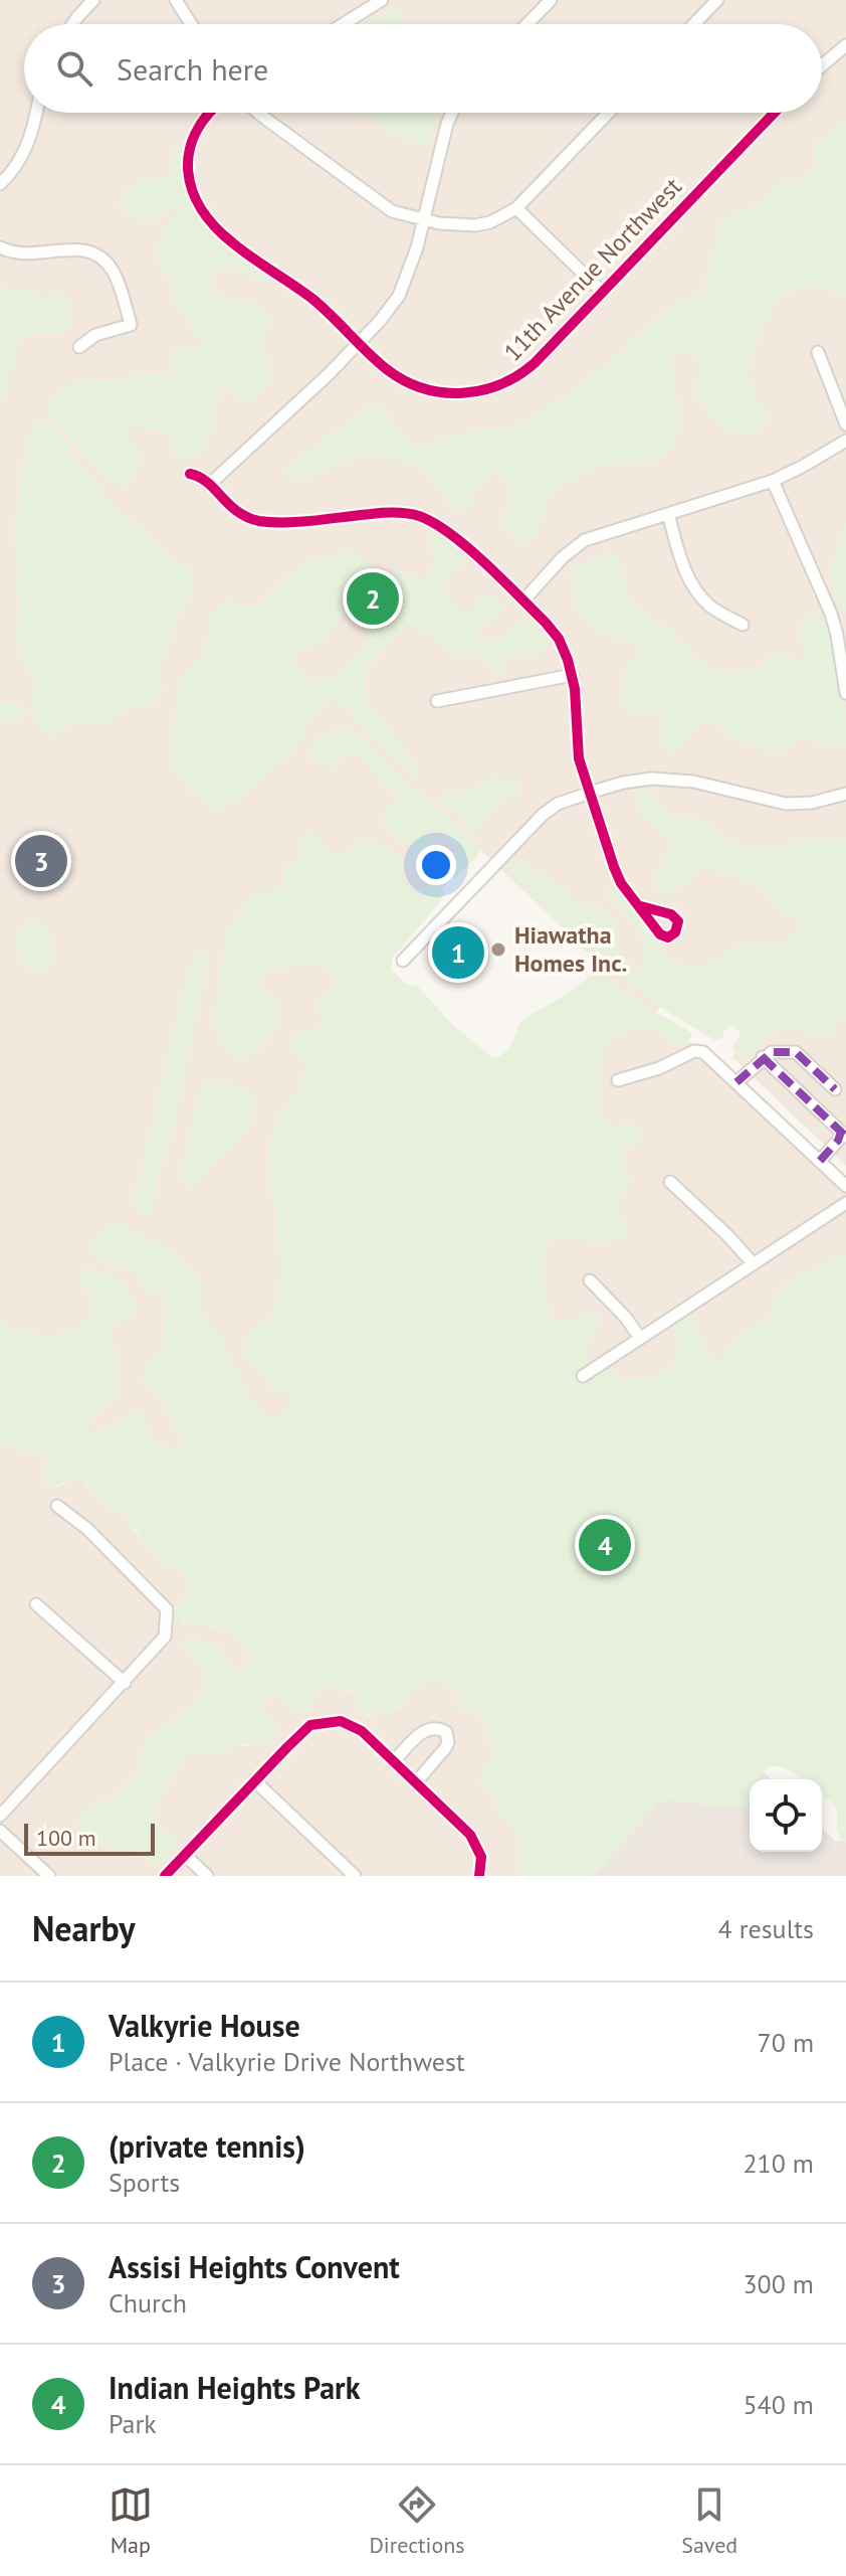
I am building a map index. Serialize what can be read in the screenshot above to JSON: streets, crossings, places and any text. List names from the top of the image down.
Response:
{
  "streets": {
    "street": ["11th Avenue Northwest"]
  },
  "places": ["Hiawatha Homes Inc."],
  "scale_bar": "100 m",
  "page": {
    "search": "Search here",
    "pins": [
      "2",
      "3",
      "1",
      "4"
    ],
    "scale": "100 m",
    "heading": ["Nearby", "4 results"],
    "list": [
      {
        "mark": "1",
        "name": "Valkyrie House",
        "note": "Place · Valkyrie Drive Northwest",
        "value": "70 m"
      },
      {
        "mark": "2",
        "name": "(private tennis)",
        "note": "Sports",
        "value": "210 m"
      },
      {
        "mark": "3",
        "name": "Assisi Heights Convent",
        "note": "Church",
        "value": "300 m"
      },
      {
        "mark": "4",
        "name": "Indian Heights Park",
        "note": "Park",
        "value": "540 m"
      }
    ],
    "nav": ["Map", "Directions", "Saved"]
  }
}
